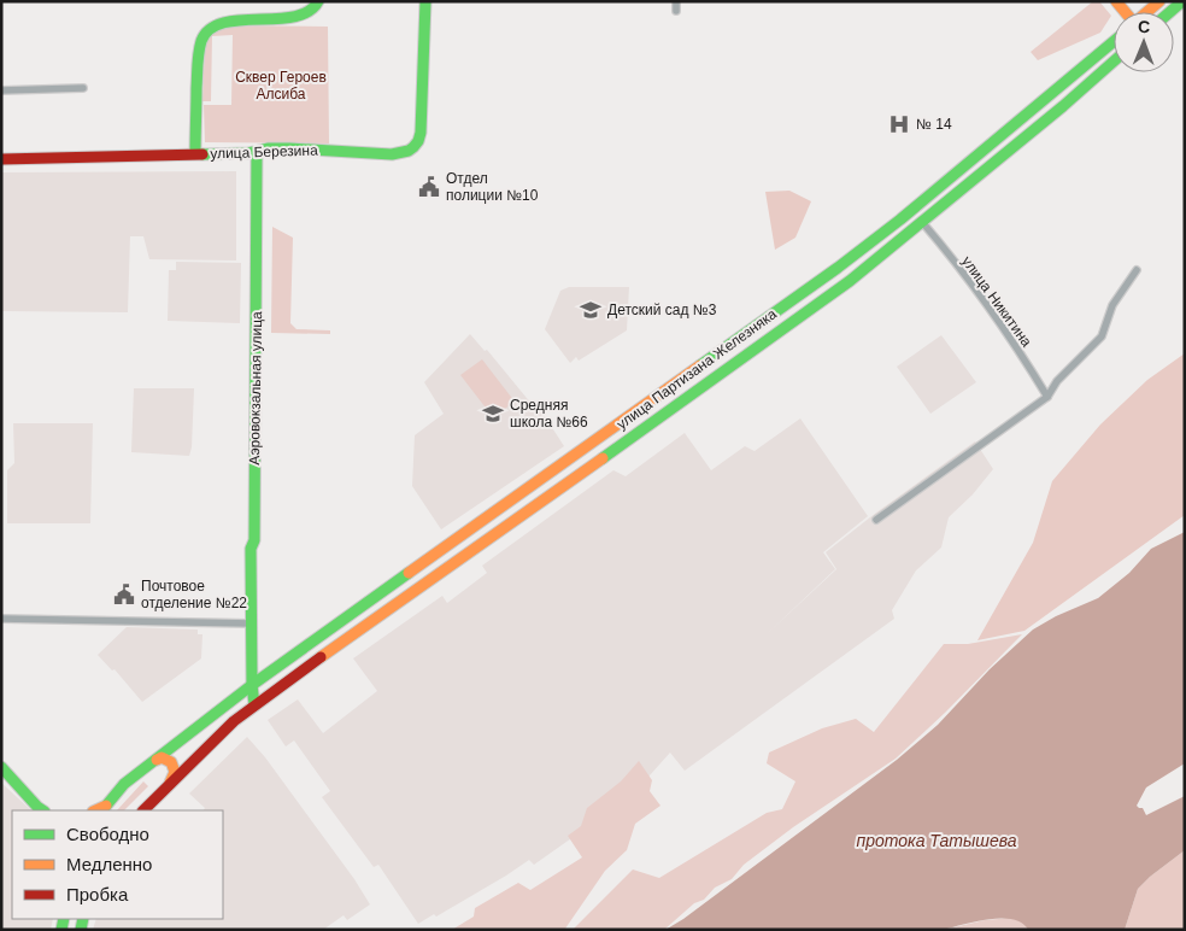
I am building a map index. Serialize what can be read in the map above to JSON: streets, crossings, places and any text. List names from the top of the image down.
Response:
{
  "streets": {
    "main road": ["улица Березина", "улица Партизана Железняка", "Аэровокзальная улица"],
    "street": ["улица Никитина"]
  },
  "crossings": [
    ["улица Березина", "Аэровокзальная улица"],
    ["улица Никитина", "улица Партизана Железняка"],
    ["улица Партизана Железняка", "Аэровокзальная улица"]
  ],
  "water": ["протока Татышева"],
  "parks": ["Сквер Героев Алсиба"],
  "places": {
    "hospital": ["№ 14"],
    "public building": ["Отдел полиции №10", "Почтовое отделение №22"],
    "school or university": ["Детский сад №3", "Средняя школа №66"]
  },
  "legend": ["Свободно", "Медленно", "Пробка"],
  "north": "top"
}
